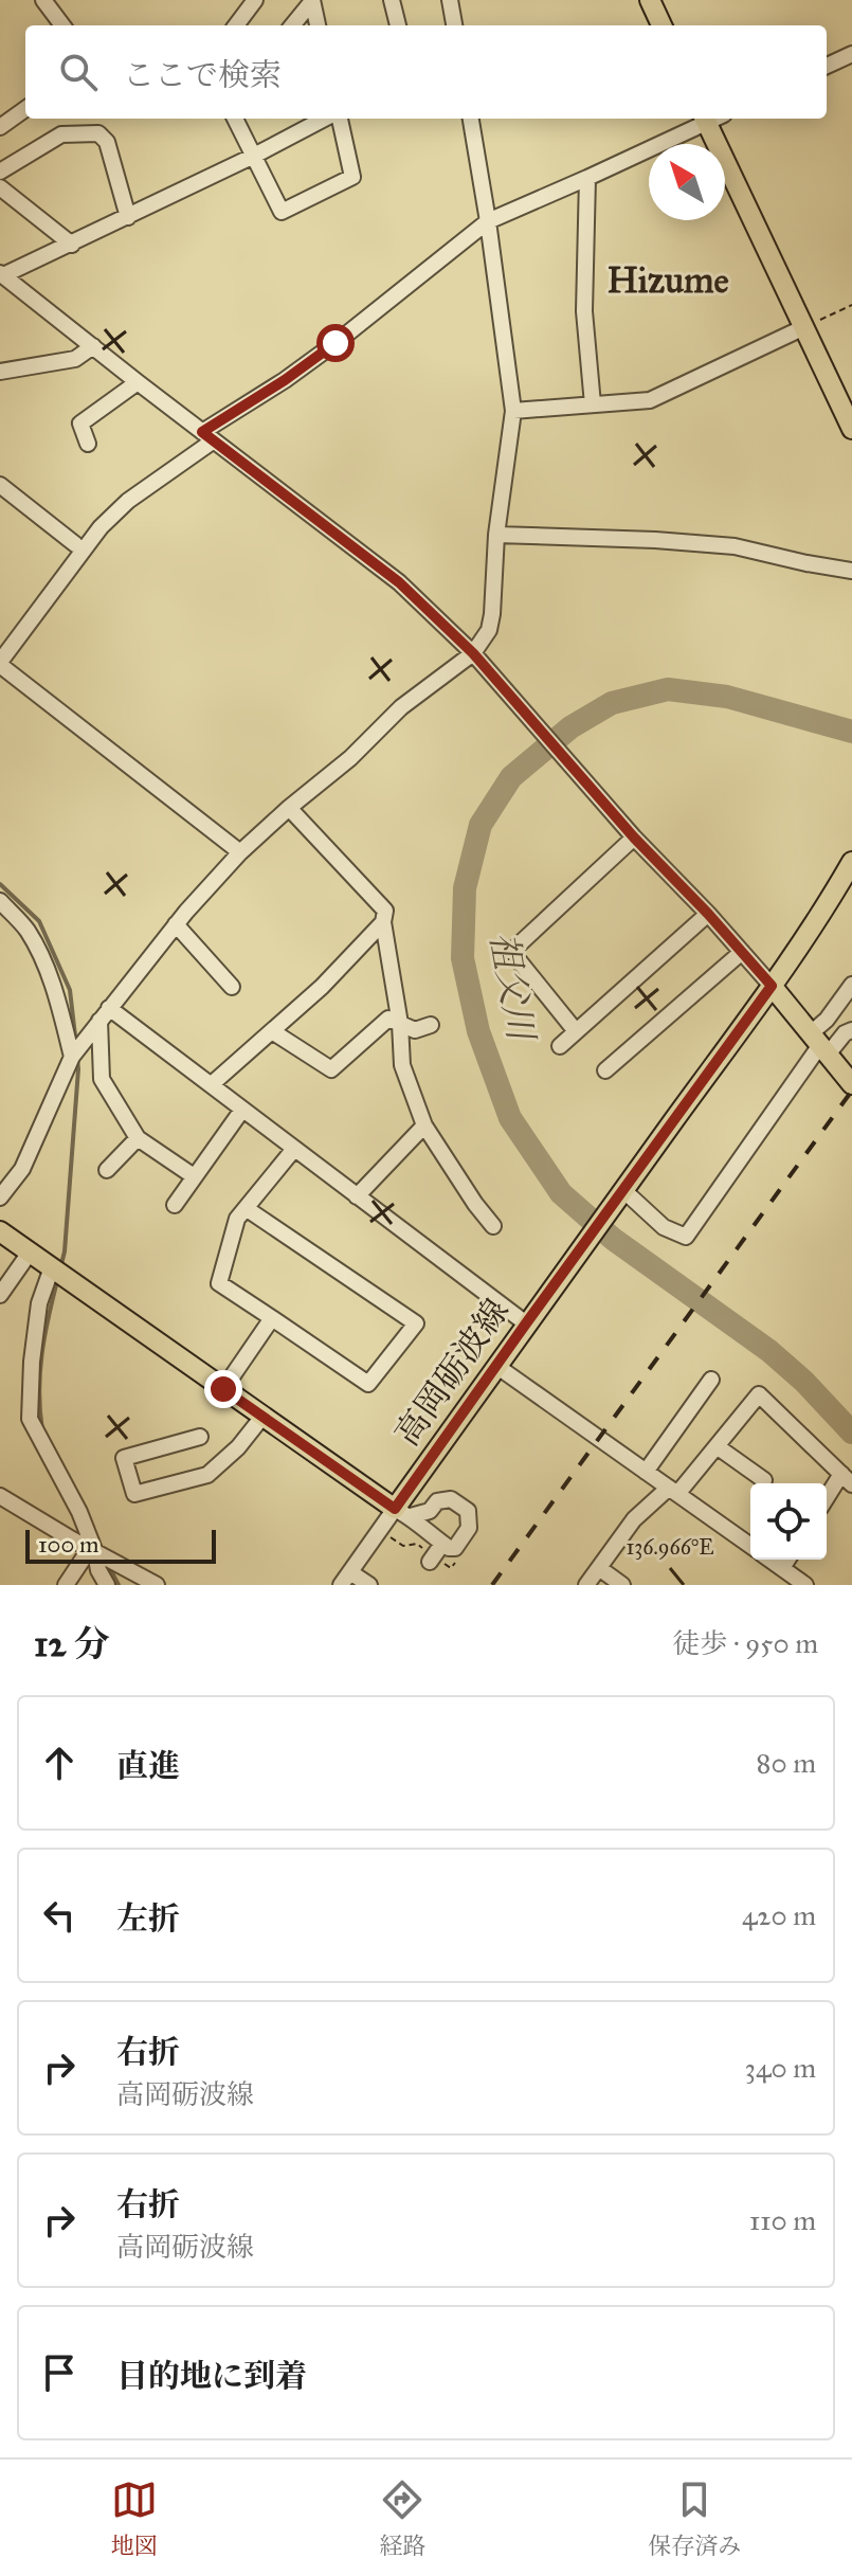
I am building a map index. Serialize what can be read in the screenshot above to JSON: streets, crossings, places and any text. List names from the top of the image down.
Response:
{
  "streets": {
    "main road": ["高岡砺波線"]
  },
  "districts": ["Hizume"],
  "water": ["祖父川"],
  "scale_bar": "100 m",
  "north": "top left",
  "page": {
    "search": "ここで検索",
    "scale": "100 m",
    "heading": ["12 分", "徒歩 · 950 m"],
    "list": [
      ["直進", "80 m"],
      ["左折", "420 m"],
      ["右折", "高岡砺波線", "340 m"],
      ["右折", "高岡砺波線", "110 m"],
      "目的地に到着"
    ],
    "nav": ["地図", "経路", "保存済み"]
  },
  "coordinates": ["136.966°E"]
}
